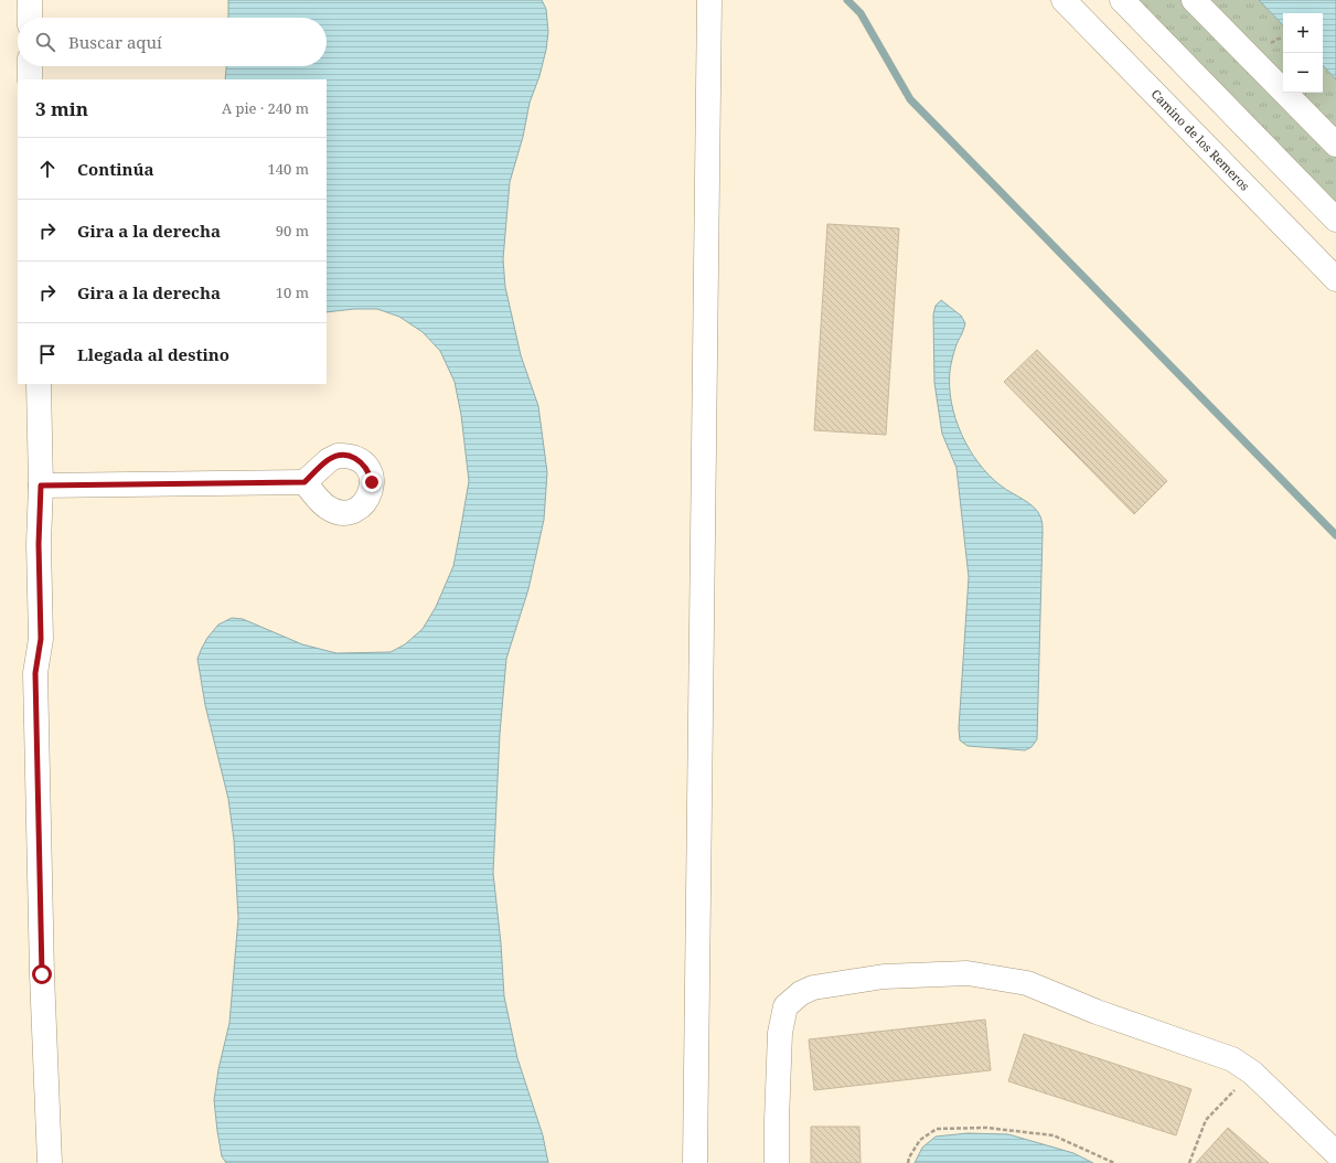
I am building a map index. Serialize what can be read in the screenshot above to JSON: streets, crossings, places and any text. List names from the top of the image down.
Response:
{
  "streets": {
    "street": ["Camino de los Remeros"]
  },
  "page": {
    "map_buttons": ["+", "−"],
    "search": "Buscar aquí",
    "heading": ["3 min", "A pie · 240 m"],
    "list": [
      ["Continúa", "140 m"],
      ["Gira a la derecha", "90 m"],
      ["Gira a la derecha", "10 m"],
      "Llegada al destino"
    ]
  }
}
